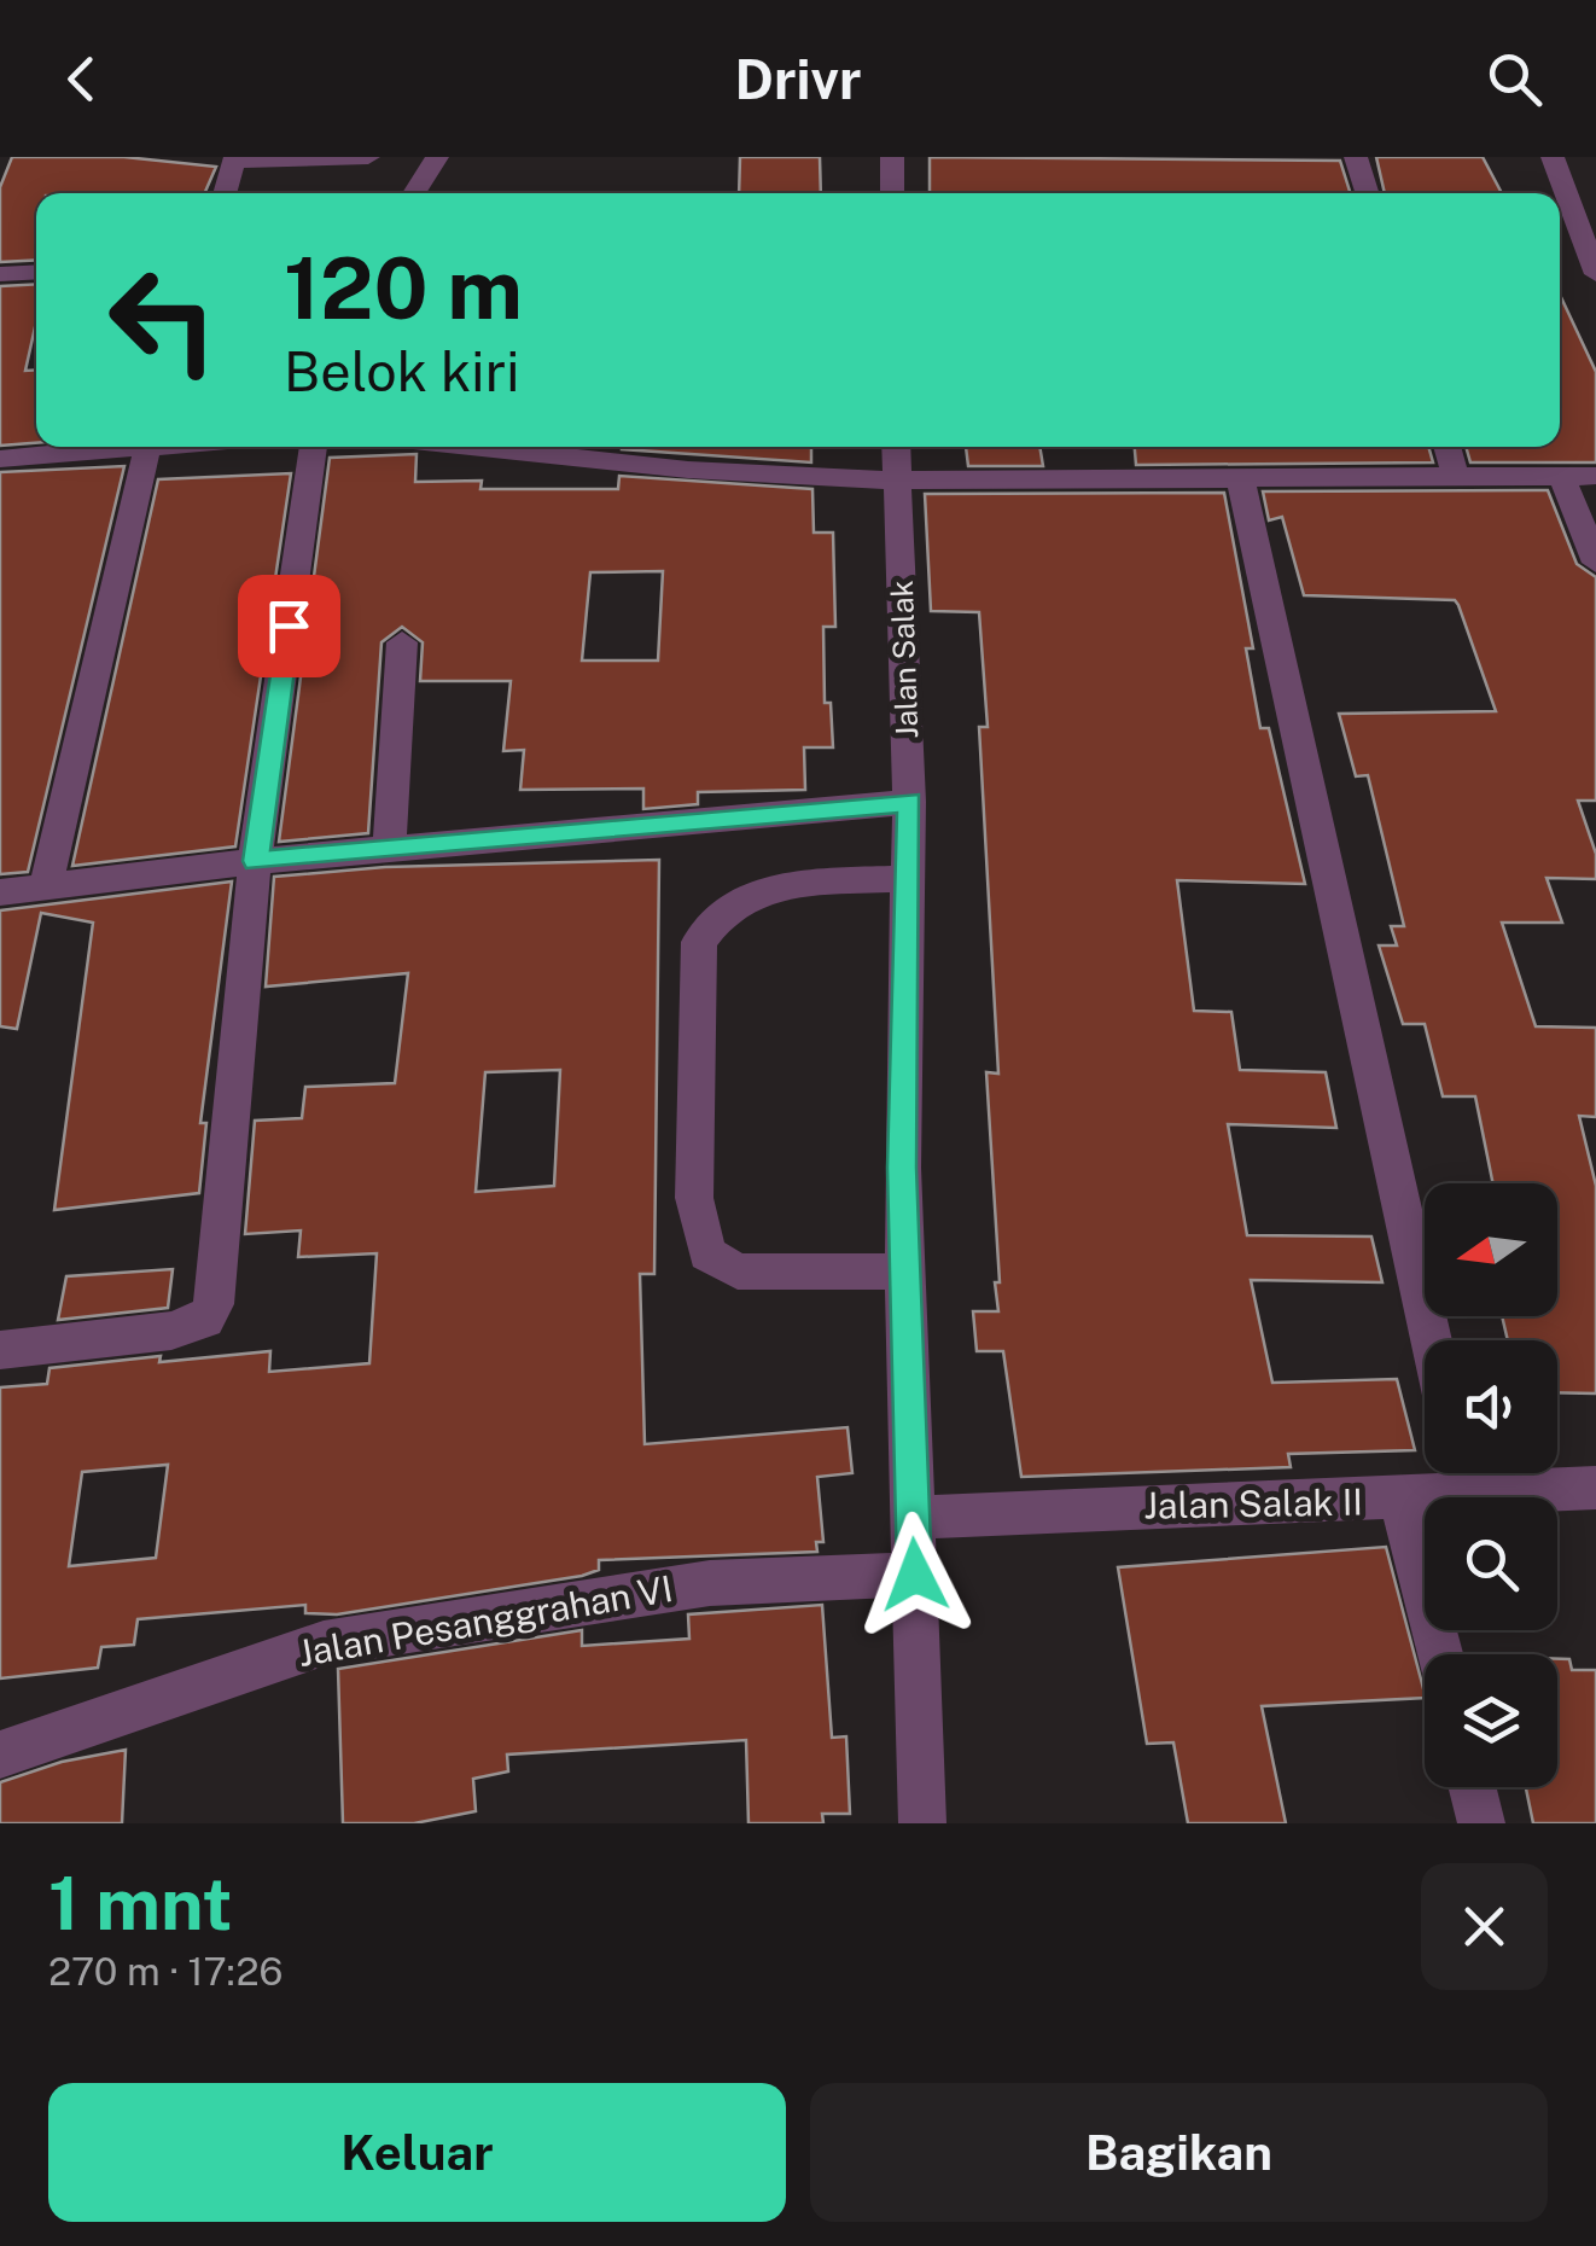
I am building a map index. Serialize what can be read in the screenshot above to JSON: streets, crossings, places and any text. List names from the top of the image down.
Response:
{
  "streets": {
    "street": ["Jalan Salak", "Jalan Salak II", "Jalan Pesanggrahan VI"]
  },
  "crossings": [
    ["Jalan Salak", "Jalan Salak II"],
    ["Jalan Salak", "Jalan Pesanggrahan VI"]
  ],
  "north": "left",
  "page": {
    "header": "Drivr",
    "turn": ["120 m", "Belok kiri"],
    "heading": ["1 mnt", "270 m · 17:26"],
    "buttons": ["Keluar", "Bagikan"]
  }
}
